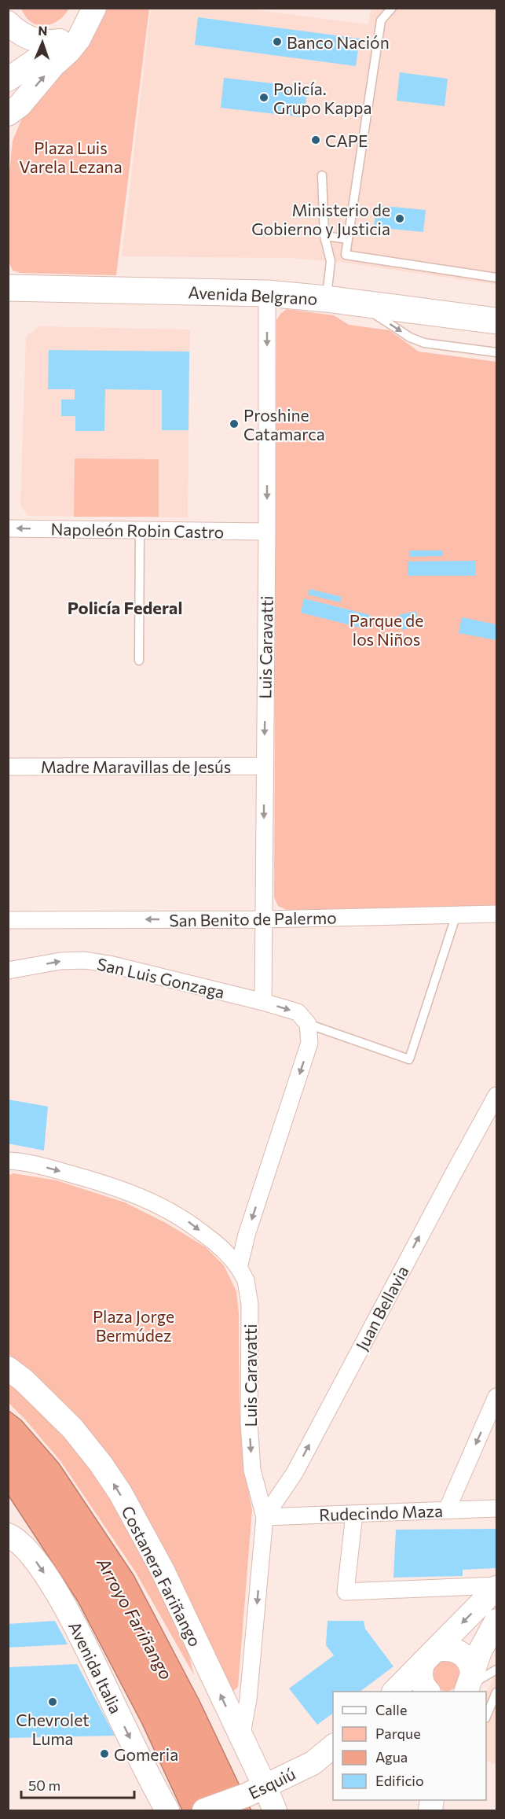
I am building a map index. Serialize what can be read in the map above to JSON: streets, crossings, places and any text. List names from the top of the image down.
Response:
{
  "streets": {
    "main road": ["Avenida Belgrano"],
    "street": [
      "Napoleón Robin Castro",
      "Luis Caravatti",
      "Madre Maravillas de Jesús",
      "San Benito de Palermo",
      "San Luis Gonzaga",
      "Juan Bellavia",
      "Rudecindo Maza",
      "Costanera Fariñango",
      "Avenida Italia",
      "Esquiú"
    ]
  },
  "crossings": [
    ["Avenida Belgrano", "Luis Caravatti"],
    ["Napoleón Robin Castro", "Luis Caravatti"],
    ["Luis Caravatti", "Madre Maravillas de Jesús"],
    ["Luis Caravatti", "San Benito de Palermo"],
    ["Luis Caravatti", "San Luis Gonzaga"],
    ["Luis Caravatti", "Juan Bellavia"],
    ["Luis Caravatti", "Rudecindo Maza"],
    ["Luis Caravatti", "Costanera Fariñango"],
    ["Juan Bellavia", "Rudecindo Maza"],
    ["Costanera Fariñango", "Esquiú"]
  ],
  "one_way": [
    "Napoleón Robin Castro",
    "Luis Caravatti",
    "San Benito de Palermo",
    "San Luis Gonzaga",
    "Juan Bellavia",
    "Costanera Fariñango",
    "Avenida Italia"
  ],
  "districts": ["Policía Federal"],
  "water": ["Arroyo Fariñango"],
  "parks": ["Plaza Luis Varela Lezana", "Parque de los Niños", "Plaza Jorge Bermúdez"],
  "places": [
    "Banco Nación",
    "Policía. Grupo Kappa",
    "CAPE",
    "Ministerio de Gobierno y Justicia",
    "Proshine Catamarca",
    "Chevrolet Luma",
    "Gomeria"
  ],
  "legend": [
    "Calle",
    "Parque",
    "Agua",
    "Edificio"
  ],
  "scale_bar": "50 m",
  "north": "top"
}
